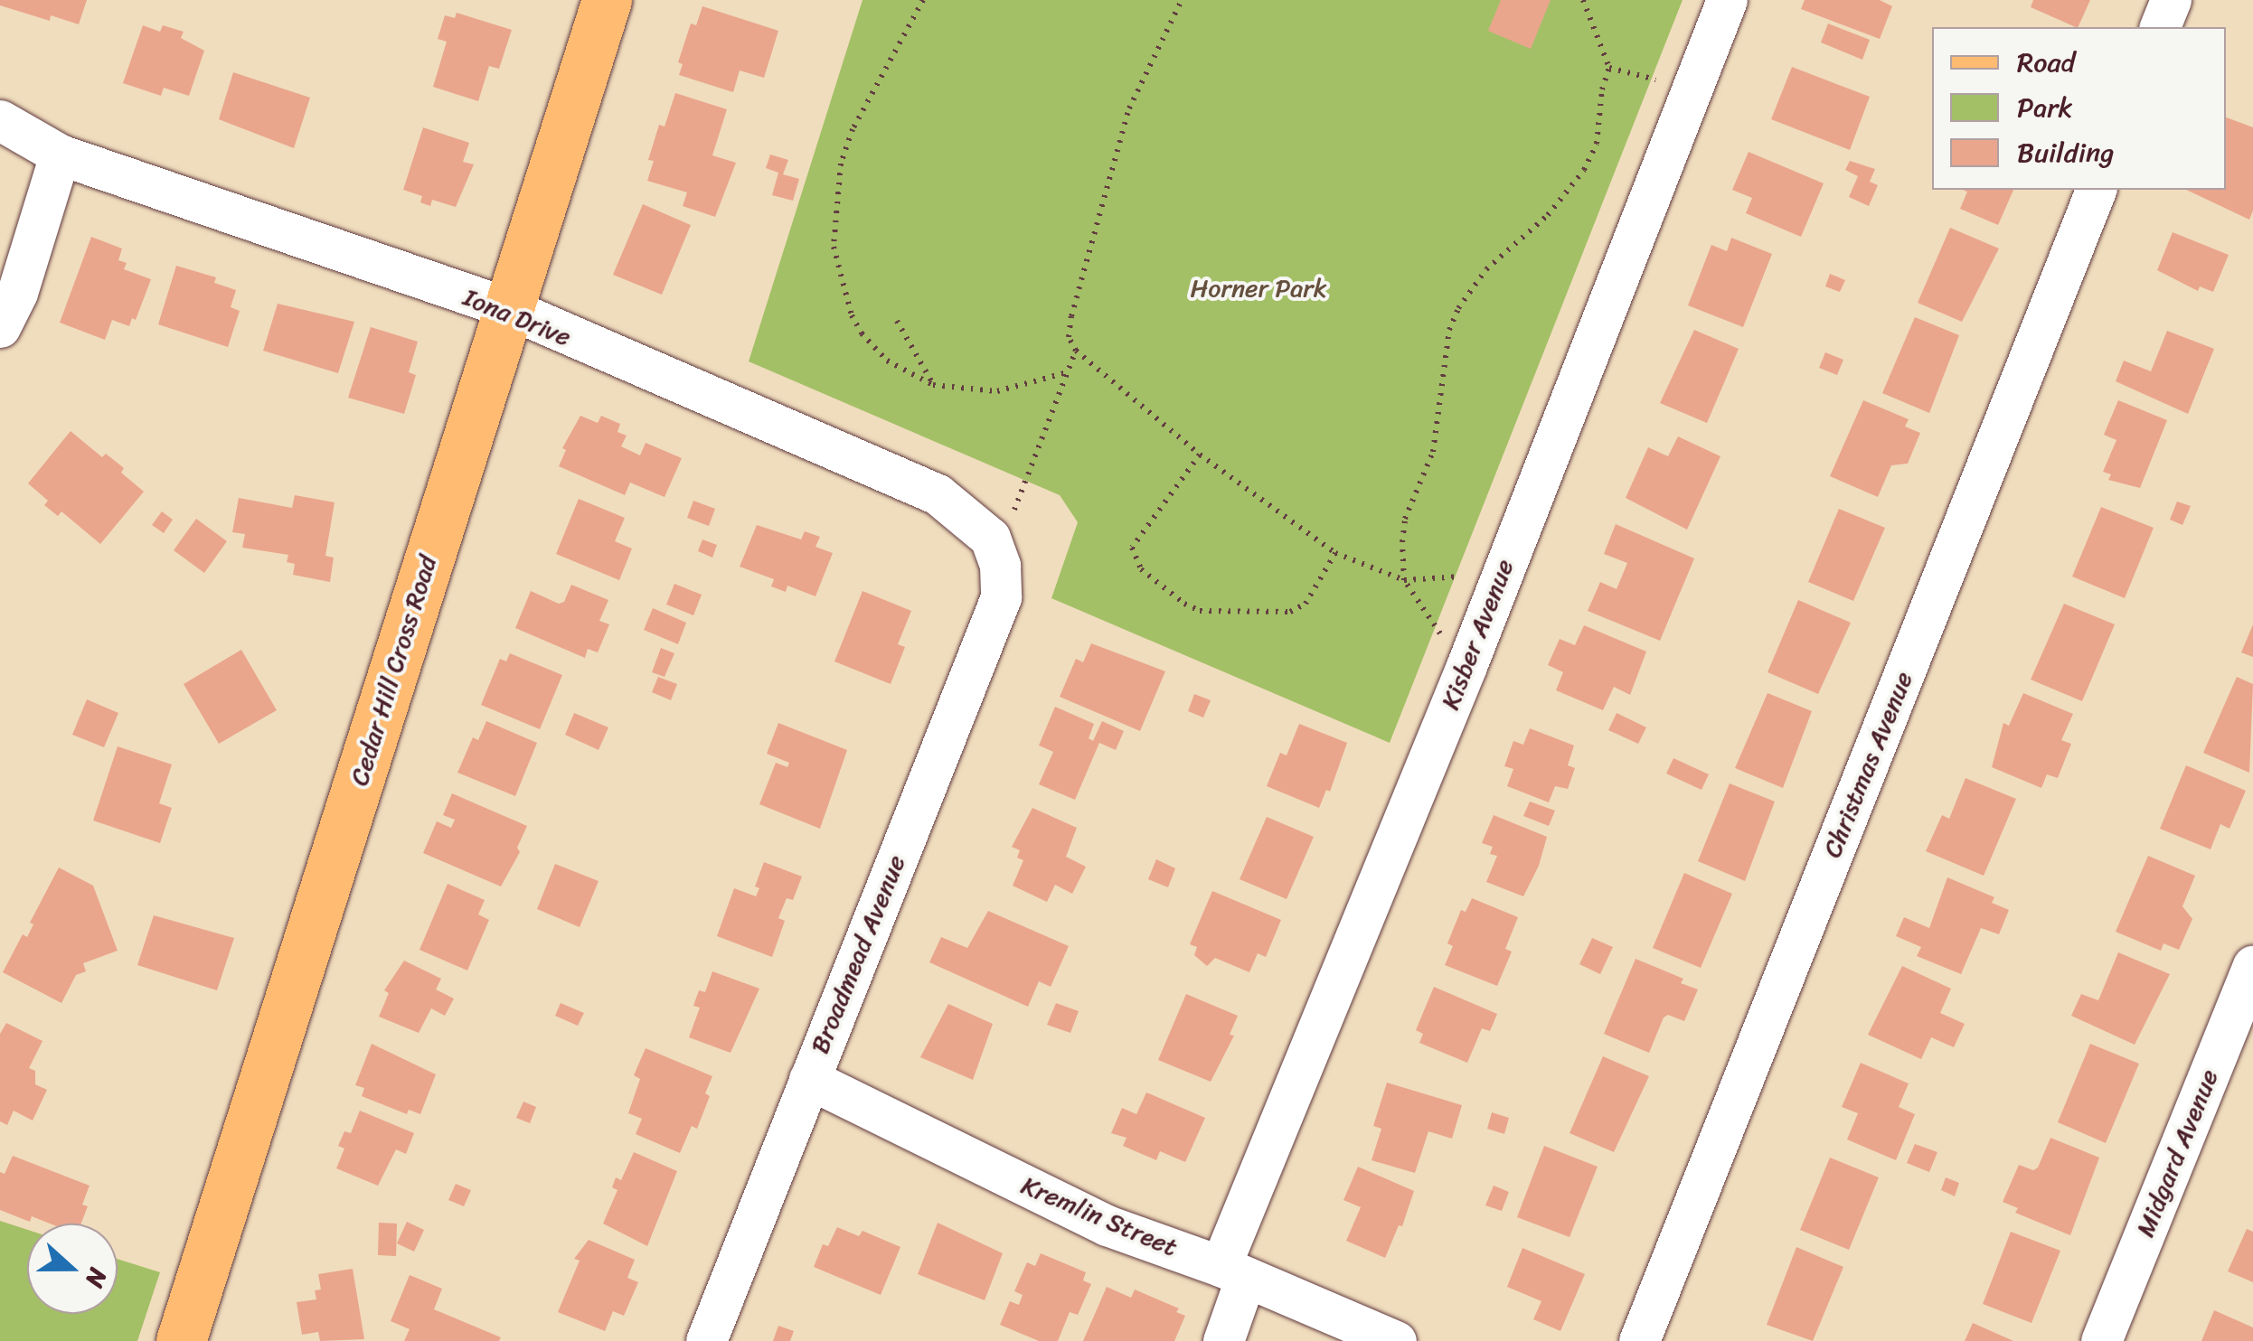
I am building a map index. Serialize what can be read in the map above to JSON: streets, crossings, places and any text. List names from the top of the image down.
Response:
{
  "streets": {
    "main road": ["Cedar Hill Cross Road"],
    "street": [
      "Iona Drive",
      "Kisber Avenue",
      "Christmas Avenue",
      "Broadmead Avenue",
      "Midgard Avenue",
      "Kremlin Street"
    ]
  },
  "crossings": [
    ["Iona Drive", "Cedar Hill Cross Road"],
    ["Iona Drive", "Broadmead Avenue"],
    ["Kisber Avenue", "Kremlin Street"],
    ["Broadmead Avenue", "Kremlin Street"]
  ],
  "parks": ["Horner Park"],
  "legend": ["Road", "Park", "Building"],
  "north": "right"
}
